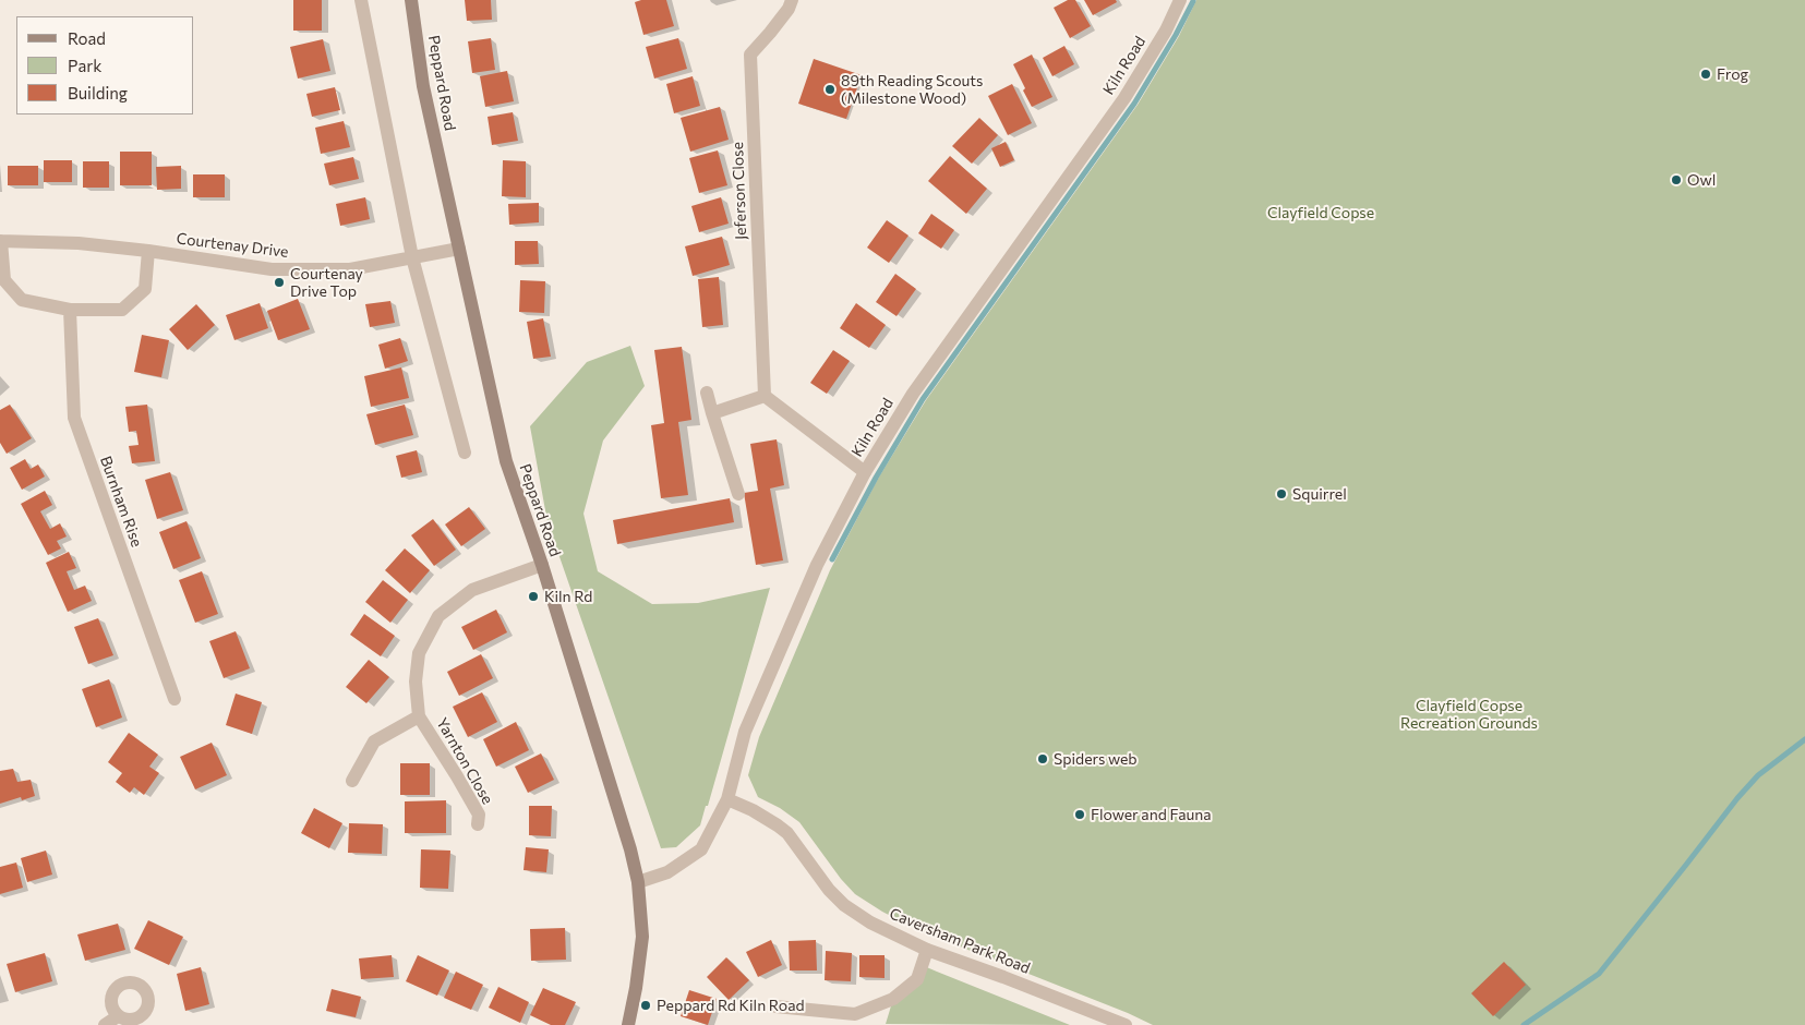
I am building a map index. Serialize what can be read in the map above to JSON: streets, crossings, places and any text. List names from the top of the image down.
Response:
{
  "streets": {
    "main road": ["Peppard Road"],
    "street": [
      "Kiln Road",
      "Jeferson Close",
      "Courtenay Drive",
      "Burnham Rise",
      "Yarnton Close",
      "Caversham Park Road"
    ]
  },
  "crossings": [
    ["Kiln Road", "Peppard Road"],
    ["Kiln Road", "Caversham Park Road"],
    ["Peppard Road", "Courtenay Drive"],
    ["Peppard Road", "Yarnton Close"]
  ],
  "parks": ["Clayfield Copse", "Clayfield Copse Recreation Grounds"],
  "places": [
    "Frog",
    "89th Reading Scouts (Milestone Wood)",
    "Owl",
    "Courtenay Drive Top",
    "Squirrel",
    "Kiln Rd",
    "Spiders web",
    "Flower and Fauna",
    "Peppard Rd Kiln Road"
  ],
  "legend": ["Road", "Park", "Building"]
}
